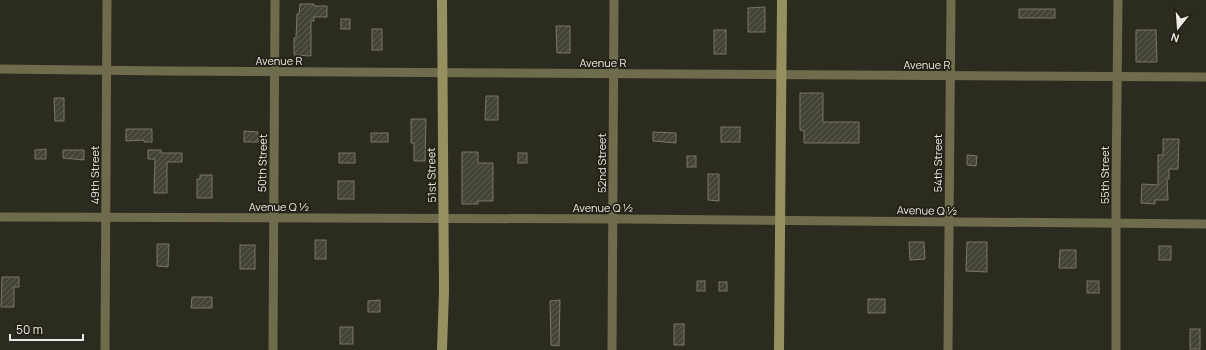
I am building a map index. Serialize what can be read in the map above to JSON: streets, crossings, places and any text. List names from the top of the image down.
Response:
{
  "streets": {
    "street": [
      "Avenue R",
      "50th Street",
      "52nd Street",
      "54th Street",
      "49th Street",
      "51st Street",
      "55th Street",
      "Avenue Q ½"
    ]
  },
  "crossings": [
    ["Avenue R", "50th Street"],
    ["Avenue R", "52nd Street"],
    ["Avenue R", "54th Street"],
    ["Avenue R", "49th Street"],
    ["Avenue R", "51st Street"],
    ["Avenue R", "55th Street"],
    ["50th Street", "Avenue Q ½"],
    ["52nd Street", "Avenue Q ½"],
    ["54th Street", "Avenue Q ½"],
    ["49th Street", "Avenue Q ½"],
    ["51st Street", "Avenue Q ½"],
    ["55th Street", "Avenue Q ½"]
  ],
  "scale_bar": "50 m",
  "north": "bottom"
}
